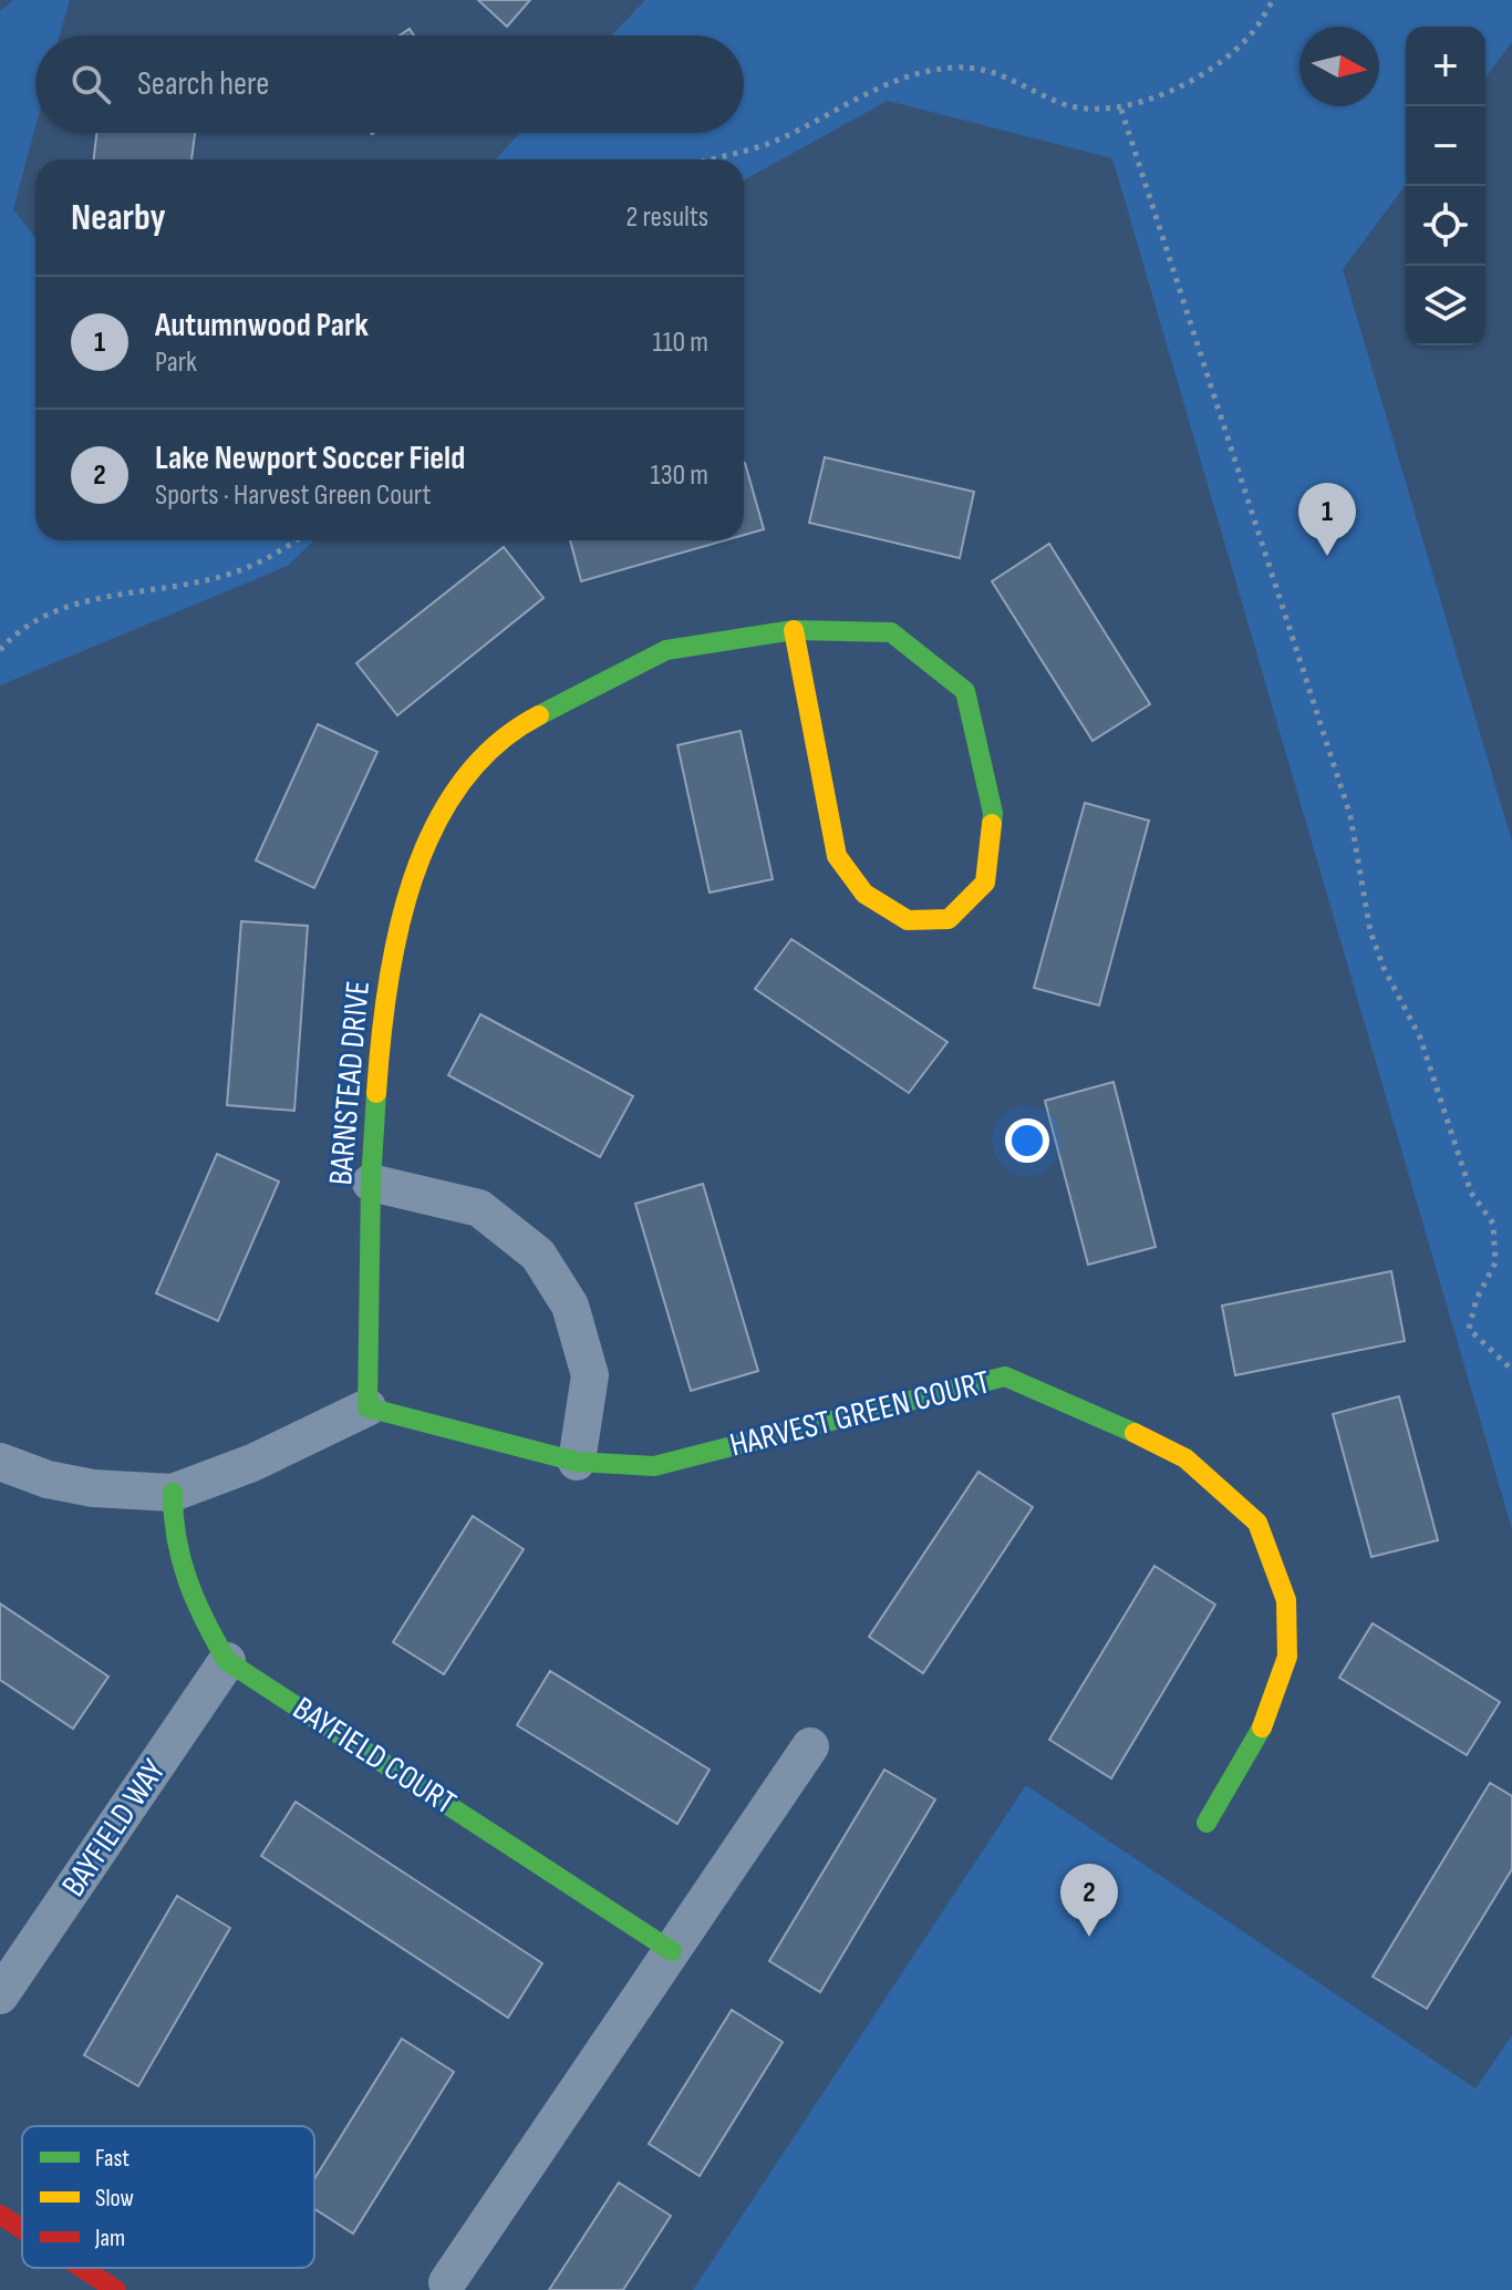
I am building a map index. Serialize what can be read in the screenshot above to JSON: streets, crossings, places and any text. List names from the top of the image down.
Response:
{
  "streets": {
    "street": [
      "BARNSTEAD DRIVE",
      "HARVEST GREEN COURT",
      "BAYFIELD COURT",
      "BAYFIELD WAY"
    ]
  },
  "crossings": [
    ["BARNSTEAD DRIVE", "HARVEST GREEN COURT"],
    ["BAYFIELD COURT", "BAYFIELD WAY"]
  ],
  "legend": ["Fast", "Slow", "Jam"],
  "north": "right",
  "page": {
    "map_buttons": ["+", "−"],
    "search": "Search here",
    "heading": ["Nearby", "2 results"],
    "list": [
      {
        "mark": "1",
        "name": "Autumnwood Park",
        "note": "Park",
        "value": "110 m"
      },
      {
        "mark": "2",
        "name": "Lake Newport Soccer Field",
        "note": "Sports · Harvest Green Court",
        "value": "130 m"
      }
    ],
    "pins": ["1", "2"]
  }
}
